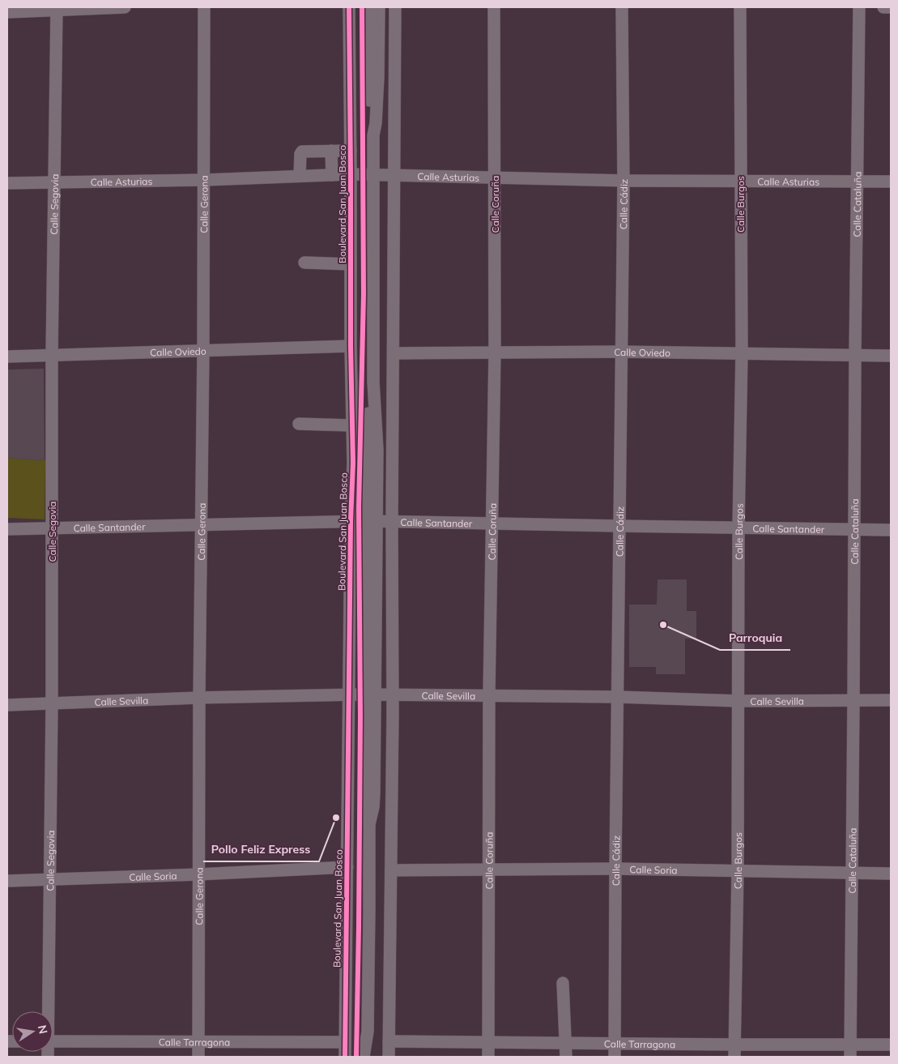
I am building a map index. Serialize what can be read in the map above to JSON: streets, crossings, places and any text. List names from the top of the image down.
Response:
{
  "streets": {
    "street": [
      "Calle Asturias",
      "Calle Segovia",
      "Calle Gerona",
      "Boulevard San Juan Bosco",
      "Calle Coruña",
      "Calle Cádiz",
      "Calle Burgos",
      "Calle Cataluña",
      "Calle Oviedo",
      "Calle Santander",
      "Calle Sevilla",
      "Calle Soria",
      "Calle Tarragona"
    ]
  },
  "crossings": [
    ["Calle Asturias", "Calle Segovia"],
    ["Calle Asturias", "Calle Gerona"],
    ["Calle Asturias", "Boulevard San Juan Bosco"],
    ["Calle Asturias", "Calle Coruña"],
    ["Calle Asturias", "Calle Cádiz"],
    ["Calle Asturias", "Calle Burgos"],
    ["Calle Asturias", "Calle Cataluña"],
    ["Calle Segovia", "Calle Oviedo"],
    ["Calle Segovia", "Calle Santander"],
    ["Calle Segovia", "Calle Sevilla"],
    ["Calle Segovia", "Calle Soria"],
    ["Calle Gerona", "Calle Oviedo"],
    ["Calle Gerona", "Calle Santander"],
    ["Calle Gerona", "Calle Sevilla"],
    ["Calle Gerona", "Calle Soria"],
    ["Calle Gerona", "Calle Tarragona"],
    ["Boulevard San Juan Bosco", "Calle Oviedo"],
    ["Boulevard San Juan Bosco", "Calle Santander"],
    ["Boulevard San Juan Bosco", "Calle Sevilla"],
    ["Boulevard San Juan Bosco", "Calle Soria"],
    ["Boulevard San Juan Bosco", "Calle Tarragona"],
    ["Calle Coruña", "Calle Oviedo"],
    ["Calle Coruña", "Calle Santander"],
    ["Calle Coruña", "Calle Sevilla"],
    ["Calle Coruña", "Calle Soria"],
    ["Calle Coruña", "Calle Tarragona"],
    ["Calle Cádiz", "Calle Oviedo"],
    ["Calle Cádiz", "Calle Santander"],
    ["Calle Cádiz", "Calle Sevilla"],
    ["Calle Cádiz", "Calle Soria"],
    ["Calle Cádiz", "Calle Tarragona"],
    ["Calle Burgos", "Calle Oviedo"],
    ["Calle Burgos", "Calle Santander"],
    ["Calle Burgos", "Calle Sevilla"],
    ["Calle Burgos", "Calle Soria"],
    ["Calle Burgos", "Calle Tarragona"],
    ["Calle Cataluña", "Calle Oviedo"],
    ["Calle Cataluña", "Calle Santander"],
    ["Calle Cataluña", "Calle Sevilla"],
    ["Calle Cataluña", "Calle Soria"],
    ["Calle Cataluña", "Calle Tarragona"]
  ],
  "places": ["Parroquia", "Pollo Feliz Express"],
  "north": "right"
}
